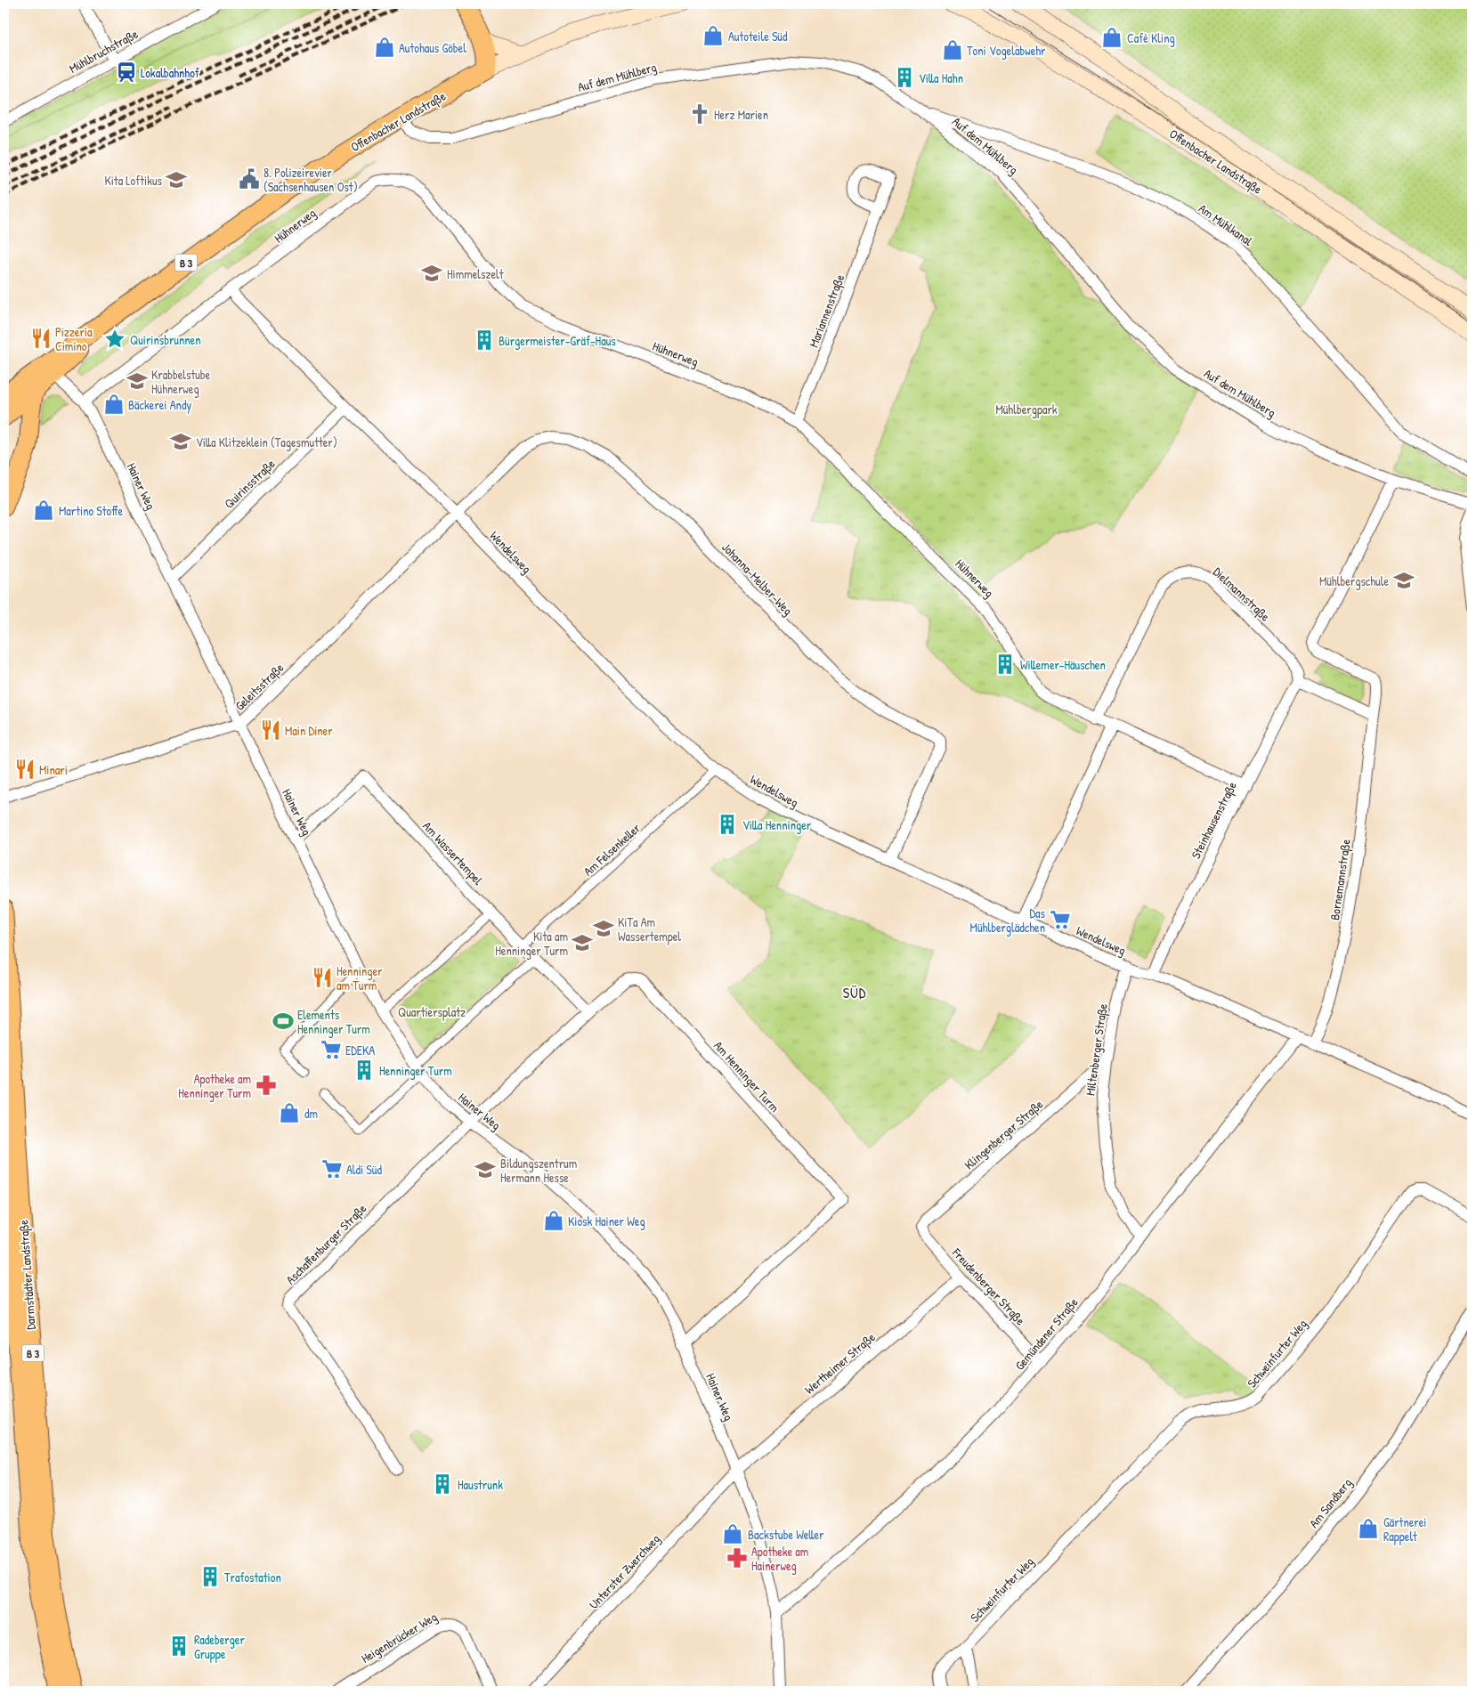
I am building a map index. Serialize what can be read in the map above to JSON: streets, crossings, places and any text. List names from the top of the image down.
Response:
{
  "streets": {
    "main road": ["Offenbacher Landstraße", "B 3", "Darmstädter Landstraße"],
    "street": [
      "Mühlbruchstraße",
      "Auf dem Mühlberg",
      "Am Mühlkanal",
      "Hühnerweg",
      "Mariannenstraße",
      "Quirinsstraße",
      "Hainer Weg",
      "Wendelsweg",
      "Johanna-Melber-Weg",
      "Dielmannstraße",
      "Geleitsstraße",
      "Steinhausenstraße",
      "Am Felsenkeller",
      "Am Wassertempel",
      "Bornemannstraße",
      "Miltenberger Straße",
      "Am Henninger Turm",
      "Klingenberger Straße",
      "Aschaffenburger Straße",
      "Freudenberger Straße",
      "Gemündener Straße",
      "Schweinfurter Weg",
      "Wertheimer Straße",
      "Am Sandberg",
      "Unterster Zwerchweg",
      "Heigenbrücker Weg"
    ]
  },
  "crossings": [
    ["Auf dem Mühlberg", "Offenbacher Landstraße"],
    ["Auf dem Mühlberg", "Am Mühlkanal"],
    ["Auf dem Mühlberg", "Bornemannstraße"],
    ["Offenbacher Landstraße", "Hainer Weg"],
    ["Hühnerweg", "Mariannenstraße"],
    ["Hühnerweg", "Hainer Weg"],
    ["Hühnerweg", "Wendelsweg"],
    ["Hühnerweg", "Dielmannstraße"],
    ["Hühnerweg", "Steinhausenstraße"],
    ["Quirinsstraße", "Hainer Weg"],
    ["Quirinsstraße", "Wendelsweg"],
    ["Hainer Weg", "Geleitsstraße"],
    ["Hainer Weg", "Am Wassertempel"],
    ["Hainer Weg", "Am Henninger Turm"],
    ["Hainer Weg", "Aschaffenburger Straße"],
    ["Hainer Weg", "Gemündener Straße"],
    ["Hainer Weg", "Wertheimer Straße"],
    ["Hainer Weg", "Unterster Zwerchweg"],
    ["Wendelsweg", "Johanna-Melber-Weg"],
    ["Wendelsweg", "Geleitsstraße"],
    ["Wendelsweg", "Steinhausenstraße"],
    ["Wendelsweg", "Am Felsenkeller"],
    ["Wendelsweg", "Bornemannstraße"],
    ["Wendelsweg", "Miltenberger Straße"],
    ["Wendelsweg", "Gemündener Straße"],
    ["Johanna-Melber-Weg", "Geleitsstraße"],
    ["Dielmannstraße", "Steinhausenstraße"],
    ["Am Felsenkeller", "Am Wassertempel"],
    ["Am Wassertempel", "Am Henninger Turm"],
    ["Miltenberger Straße", "Klingenberger Straße"],
    ["Miltenberger Straße", "Gemündener Straße"],
    ["Am Henninger Turm", "Aschaffenburger Straße"],
    ["Klingenberger Straße", "Freudenberger Straße"],
    ["Freudenberger Straße", "Gemündener Straße"],
    ["Freudenberger Straße", "Wertheimer Straße"],
    ["Wertheimer Straße", "Unterster Zwerchweg"]
  ],
  "districts": ["SÜD"],
  "parks": ["Mühlbergpark", "Quartiersplatz"],
  "places": {
    "shop": [
      "Autoteile Süd",
      "Café Kling",
      "Autohaus Göbel",
      "Toni Vogelabwehr",
      "Bäckerei Andy",
      "Martino Stoffe",
      "dm",
      "Kiosk Hainer Weg",
      "Gärtnerei Rappelt",
      "Backstube Weller"
    ],
    "station": ["Lokalbahnhof"],
    "building": [
      "Villa Hahn",
      "Bürgermeister-Gräf-Haus",
      "Willemer-Häuschen",
      "Villa Henninger",
      "Henninger Turm",
      "Haustrunk",
      "Trafostation",
      "Radeberger Gruppe"
    ],
    "church": ["Herz Marien"],
    "public building": ["8. Polizeirevier (Sachsenhausen Ost)"],
    "school or university": [
      "Kita Loftikus",
      "Himmelszelt",
      "Krabbelstube Hühnerweg",
      "Villa Klitzeklein (Tagesmutter)",
      "Mühlbergschule",
      "KiTa Am Wassertempel",
      "Kita am Henninger Turm",
      "Bildungszentrum Hermann Hesse"
    ],
    "restaurant": [
      "Pizzeria Cimino",
      "Main Diner",
      "Minari",
      "Henninger am Turm"
    ],
    "place": ["Quirinsbrunnen"],
    "supermarket": ["Das Mühlberglädchen", "EDEKA", "Aldi Süd"],
    "sports": ["Elements Henninger Turm"],
    "pharmacy": ["Apotheke am Henninger Turm", "Apotheke am Hainerweg"]
  }
}
